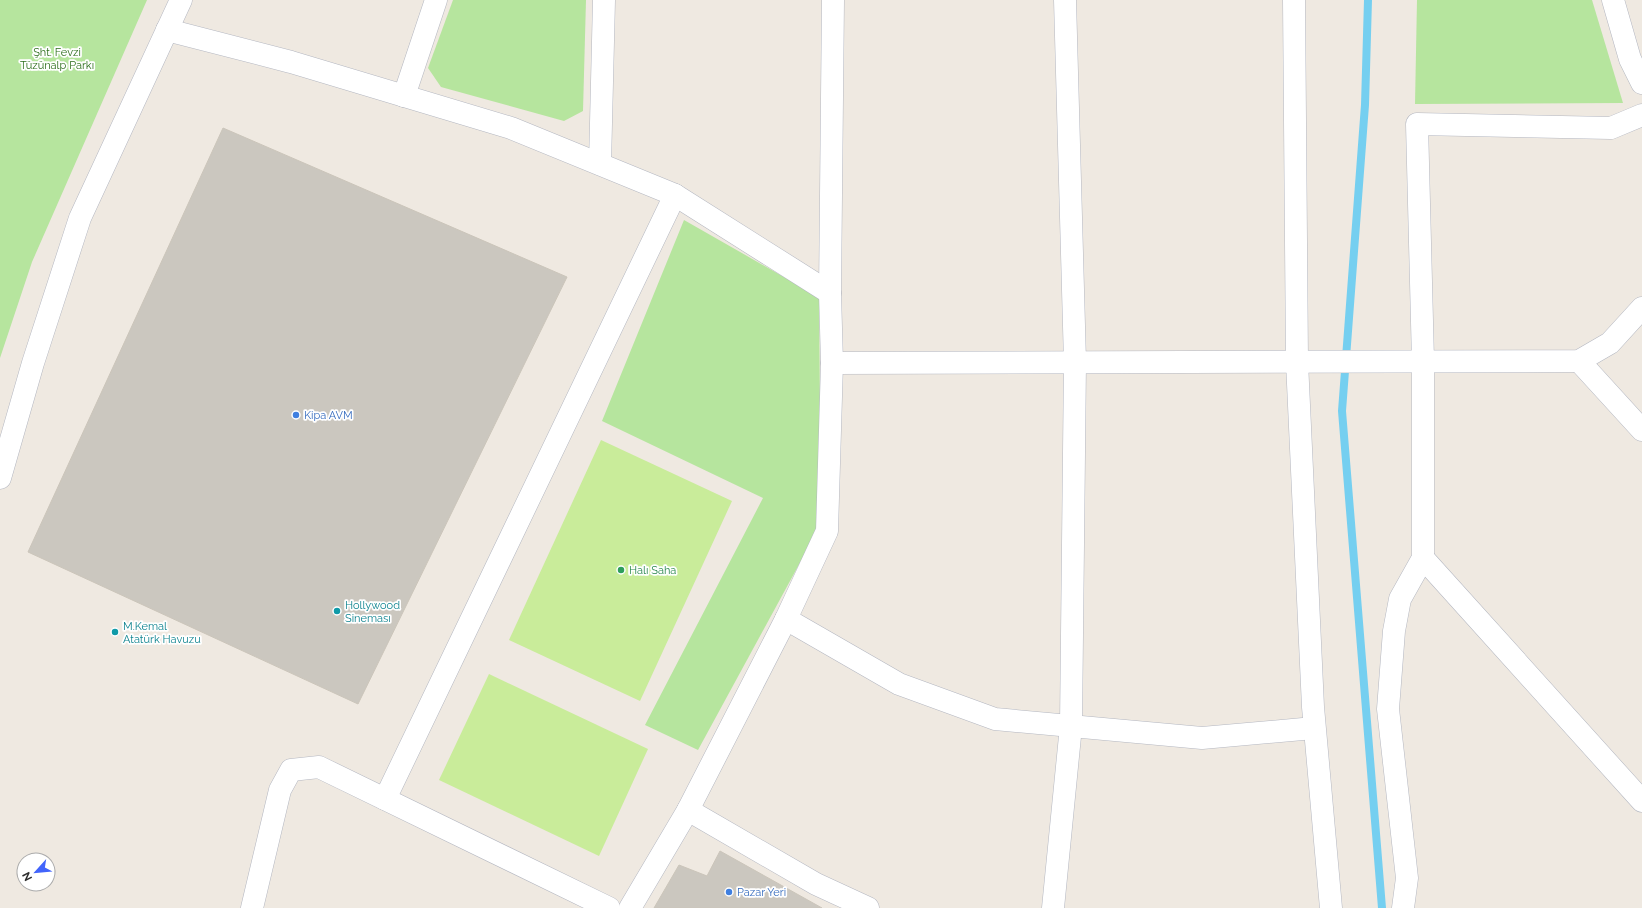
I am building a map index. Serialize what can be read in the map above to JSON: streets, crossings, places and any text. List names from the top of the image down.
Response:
{
  "parks": ["Şht. Fevzi Tüzünalp Parkı"],
  "places": [
    "Kipa AVM",
    "Halı Saha",
    "Hollywood Sineması",
    "M.Kemal Atatürk Havuzu",
    "Pazar Yeri"
  ],
  "north": "bottom left"
}
